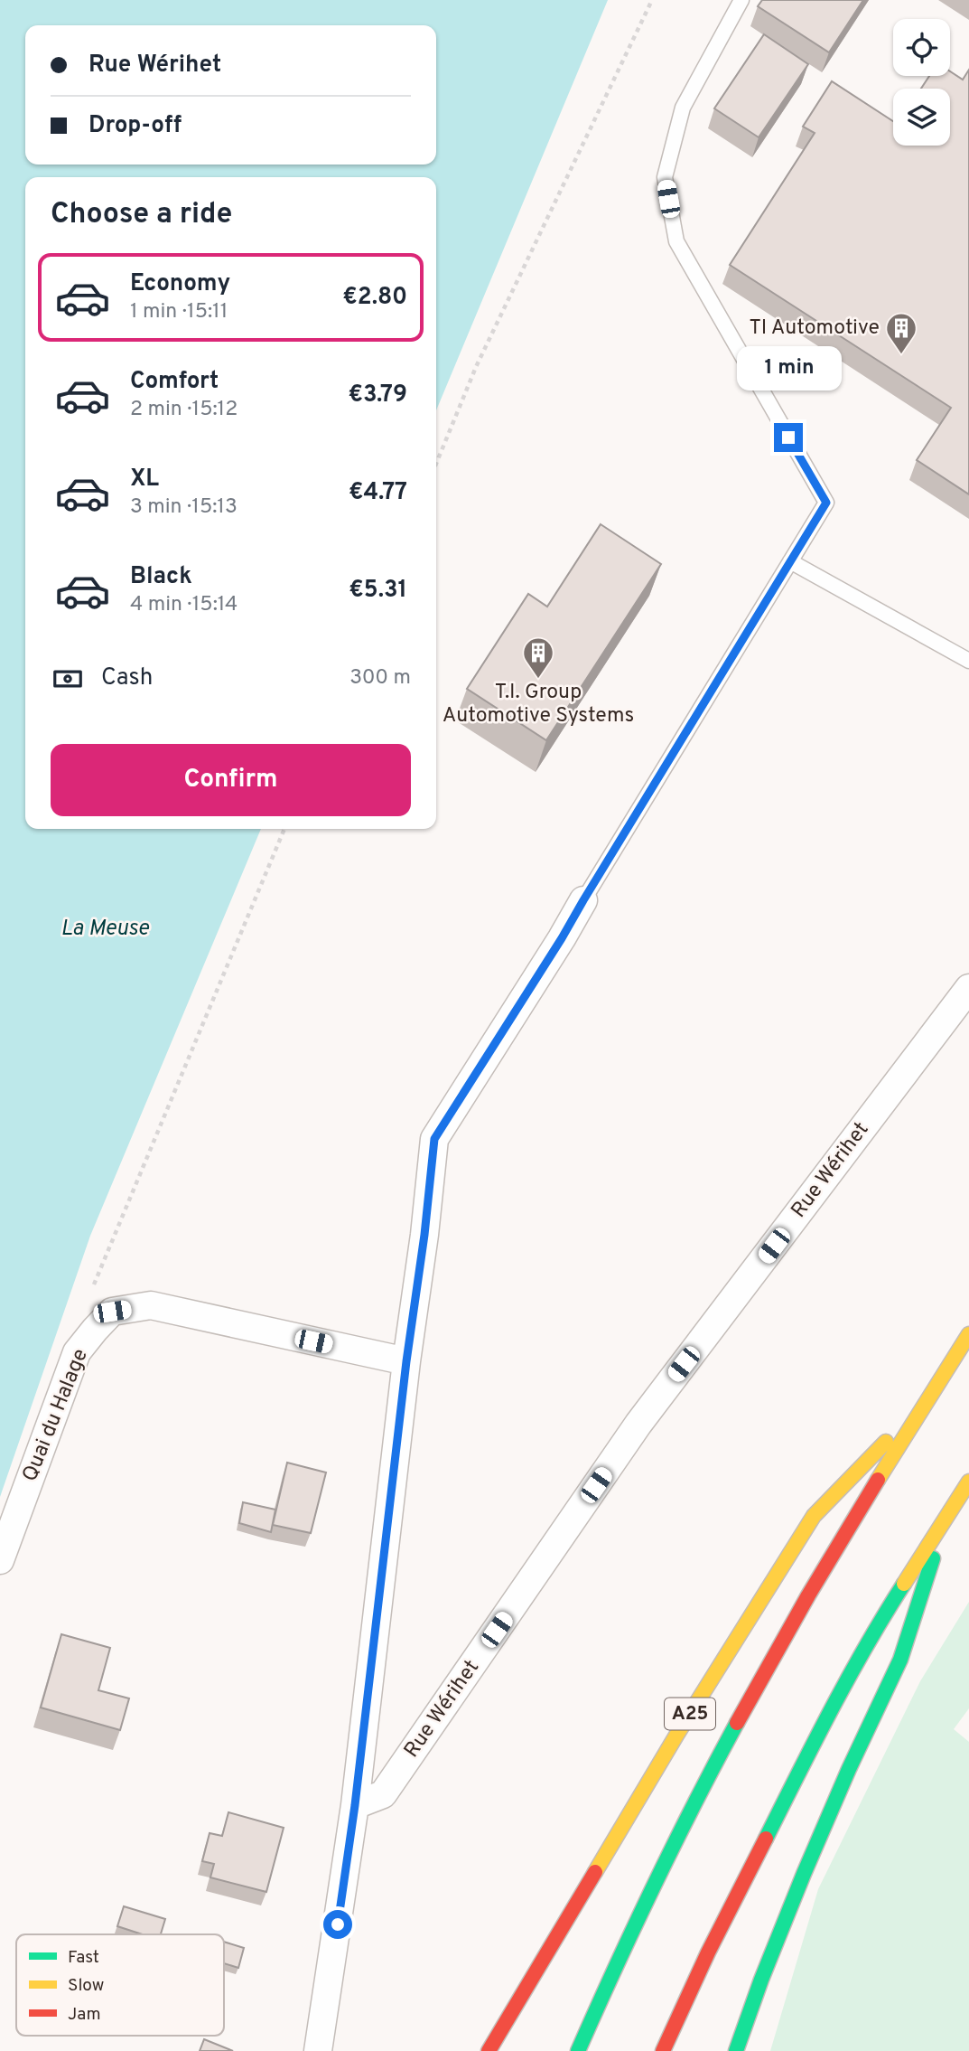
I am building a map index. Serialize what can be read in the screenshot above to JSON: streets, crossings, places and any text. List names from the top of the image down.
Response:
{
  "streets": {
    "highway": ["A25"],
    "street": ["Rue Wérihet", "Quai du Halage"]
  },
  "water": ["La Meuse"],
  "places": {
    "building": ["TI Automotive", "T.I. Group Automotive Systems"]
  },
  "legend": ["Fast", "Slow", "Jam"],
  "page": {
    "banner": ["Rue Wérihet", "Drop-off"],
    "heading": "Choose a ride",
    "list": [
      {
        "name": "Economy",
        "note": "1 min · 15:11",
        "value": "€2.80"
      },
      {
        "name": "Comfort",
        "note": "2 min · 15:12",
        "value": "€3.79"
      },
      {
        "name": "XL",
        "note": "3 min · 15:13",
        "value": "€4.77"
      },
      {
        "name": "Black",
        "note": "4 min · 15:14",
        "value": "€5.31"
      }
    ],
    "bubble": "1 min",
    "pay": ["Cash", "300 m"],
    "buttons": "Confirm"
  }
}
